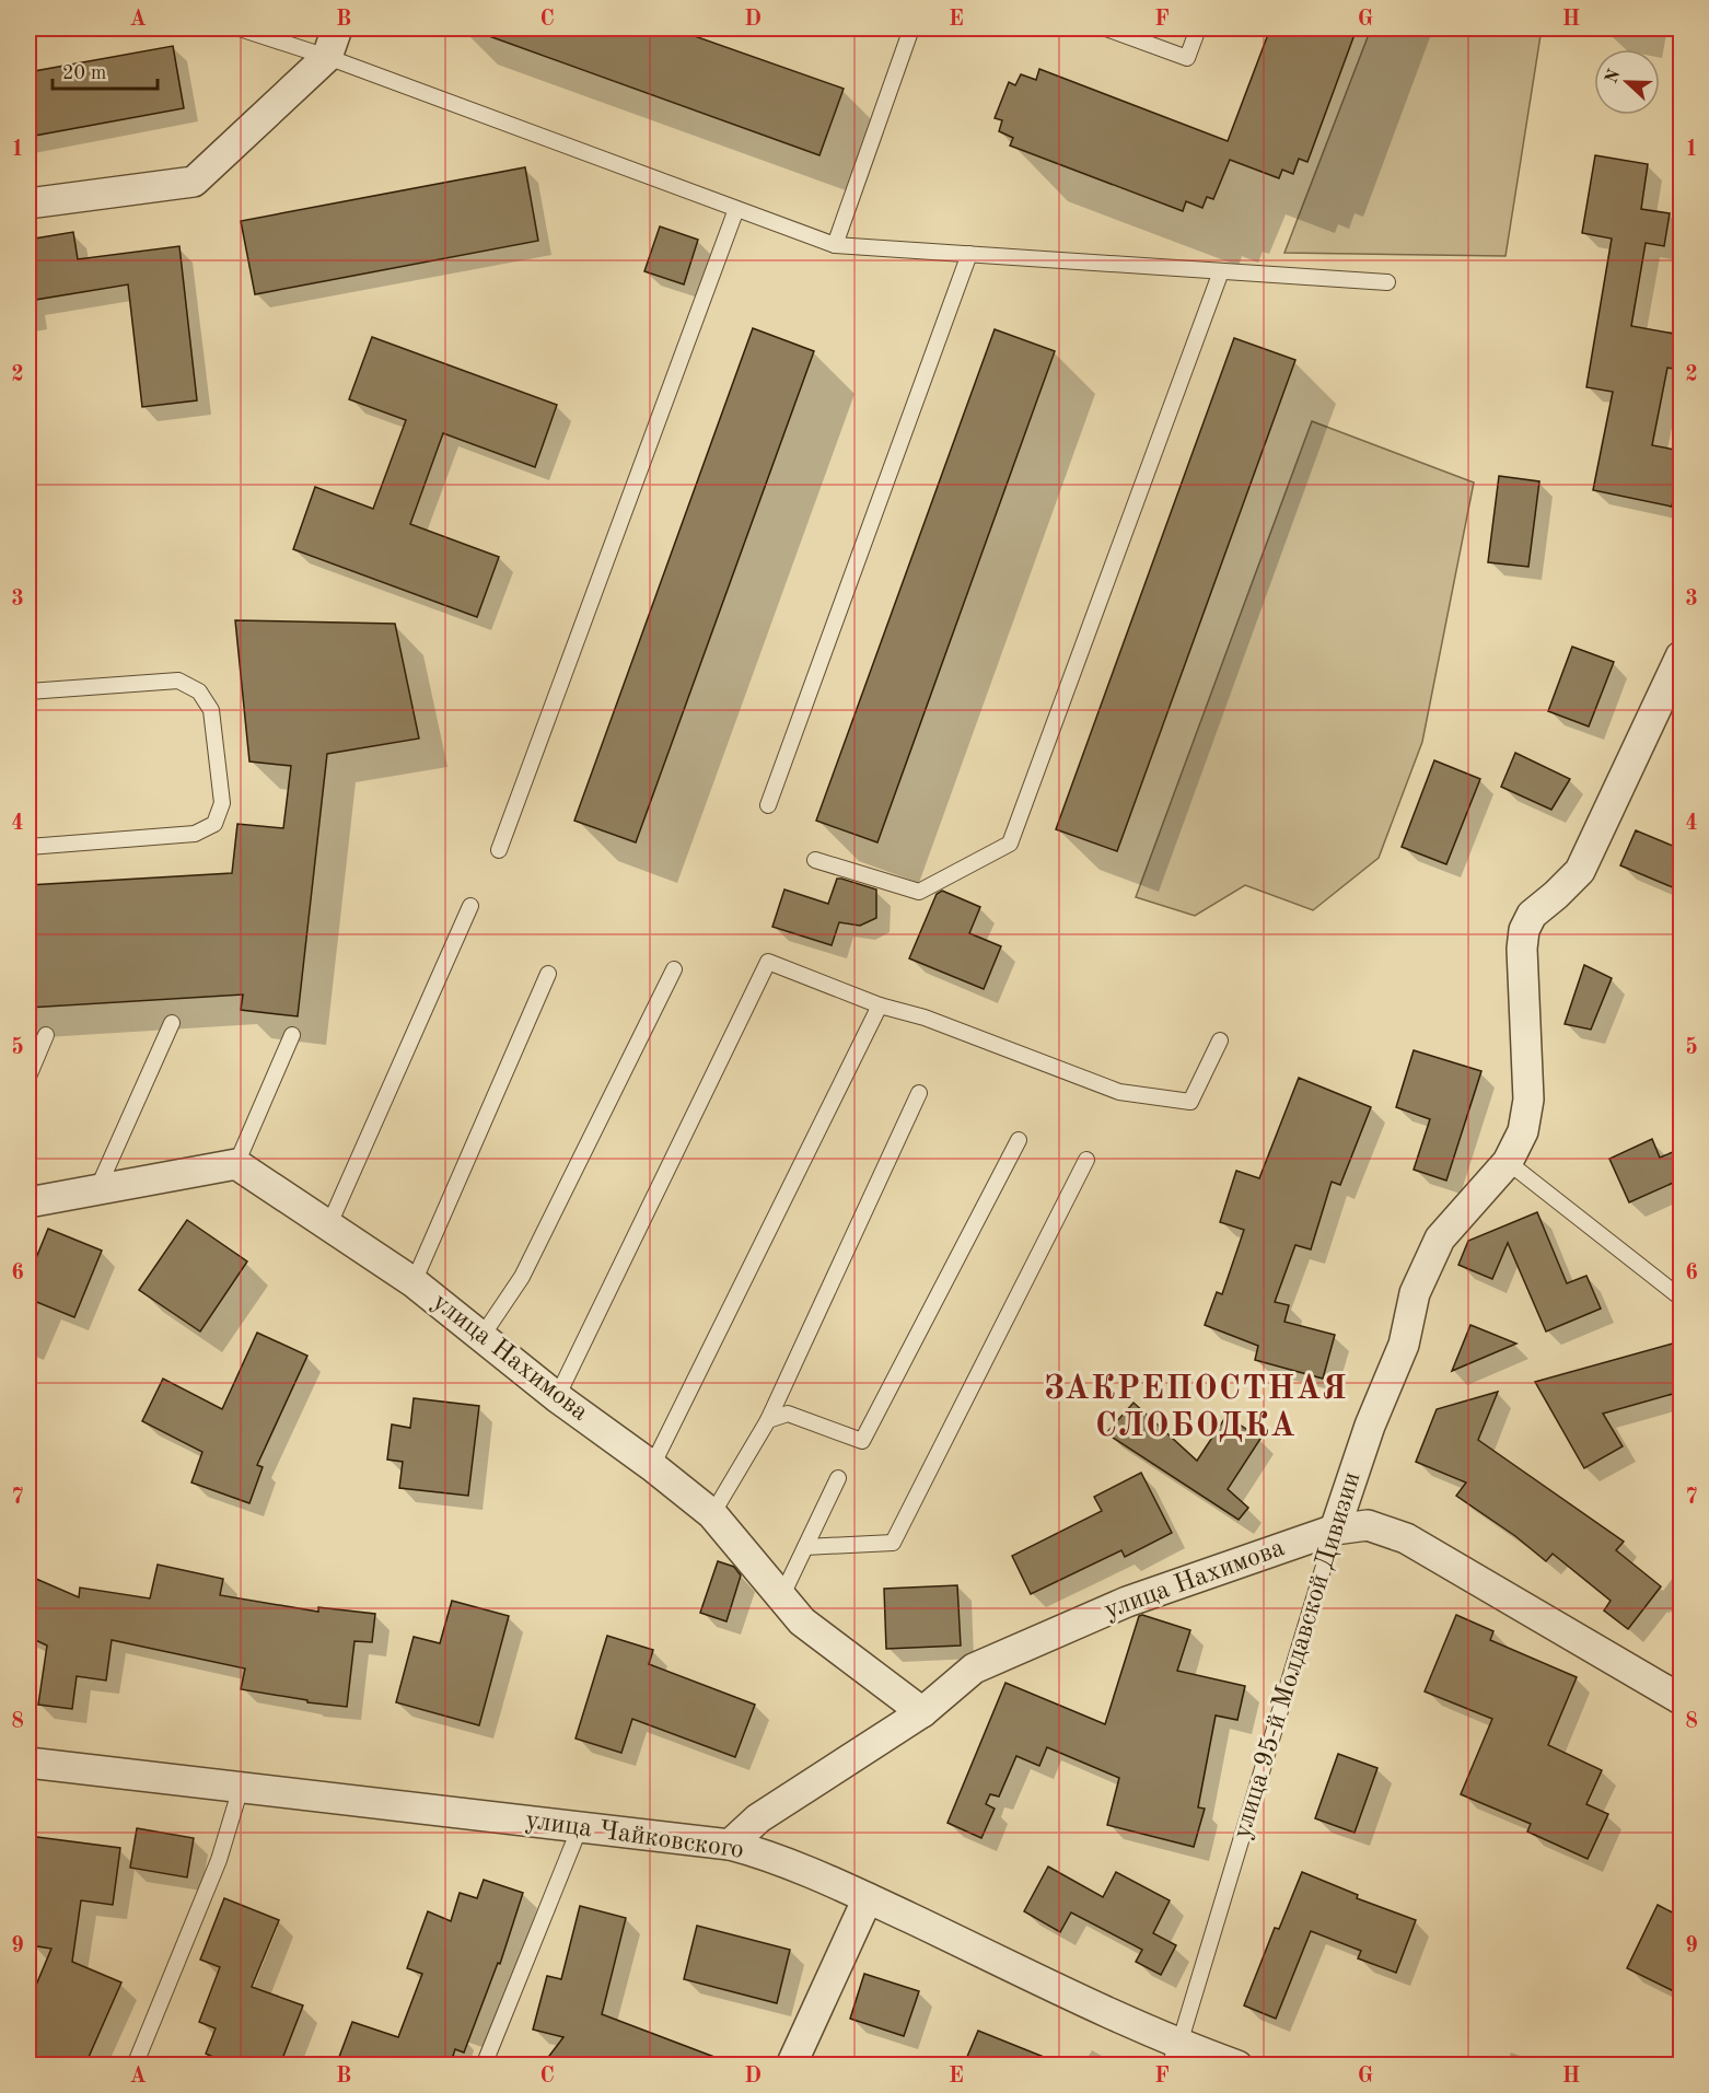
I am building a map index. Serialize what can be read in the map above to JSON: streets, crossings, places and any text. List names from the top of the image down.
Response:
{
  "streets": {
    "street": ["улица Нахимова", "улица 95-й Молдавской Дивизии", "улица Чайковского"]
  },
  "crossings": [
    ["улица Нахимова", "улица 95-й Молдавской Дивизии"],
    ["улица Нахимова", "улица Чайковского"],
    ["улица 95-й Молдавской Дивизии", "улица Чайковского"]
  ],
  "districts": ["ЗАКРЕПОСТНАЯ СЛОБОДКА"],
  "scale_bar": "20 m",
  "north": "left",
  "grid": {
    "columns": [
      "A",
      "B",
      "C",
      "D",
      "E",
      "F",
      "G",
      "H"
    ],
    "rows": [
      "1",
      "2",
      "3",
      "4",
      "5",
      "6",
      "7",
      "8",
      "9"
    ]
  }
}
